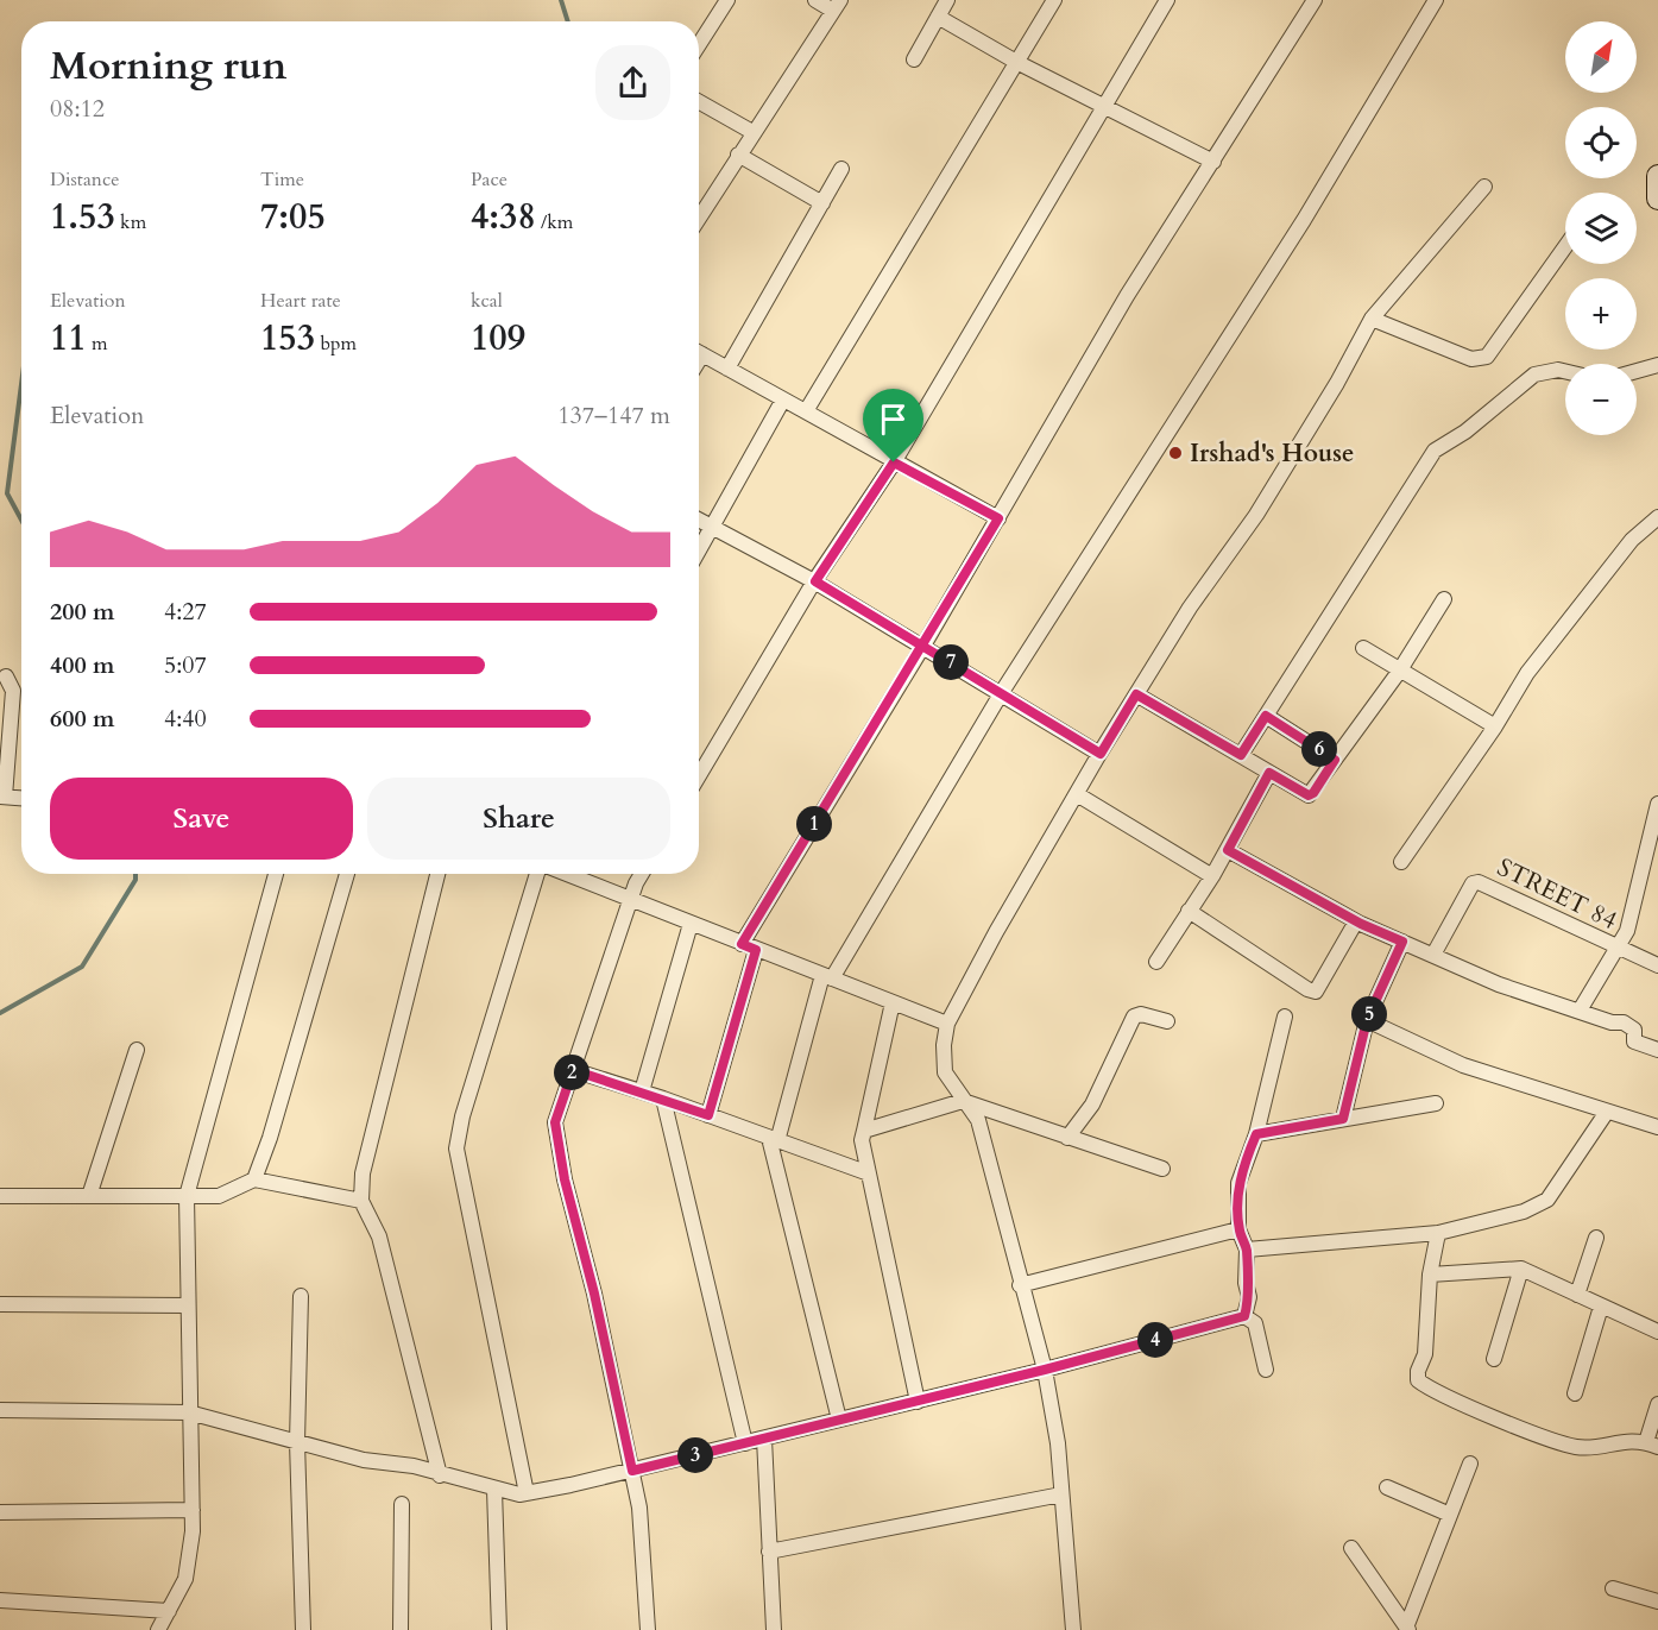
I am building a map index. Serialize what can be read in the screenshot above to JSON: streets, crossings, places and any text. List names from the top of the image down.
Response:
{
  "streets": {
    "street": ["STREET 84"]
  },
  "places": ["Irshad's House"],
  "north": "top right",
  "page": {
    "map_buttons": ["+", "−"],
    "heading": ["Morning run", "08:12"],
    "stats": [
      ["Distance", "1.53 km"],
      ["Time", "7:05"],
      ["Pace", "4:38 /km"],
      ["Elevation", "11 m"],
      ["Heart rate", "153 bpm"],
      ["kcal", "109"]
    ],
    "chart": ["Elevation", "137–147 m"],
    "list": [
      {
        "name": "200 m",
        "note": "4:27"
      },
      {
        "name": "400 m",
        "note": "5:07"
      },
      {
        "name": "600 m",
        "note": "4:40"
      }
    ],
    "pins": [
      "7",
      "6",
      "1",
      "5",
      "2",
      "4",
      "3"
    ],
    "buttons": ["Save", "Share"]
  }
}
